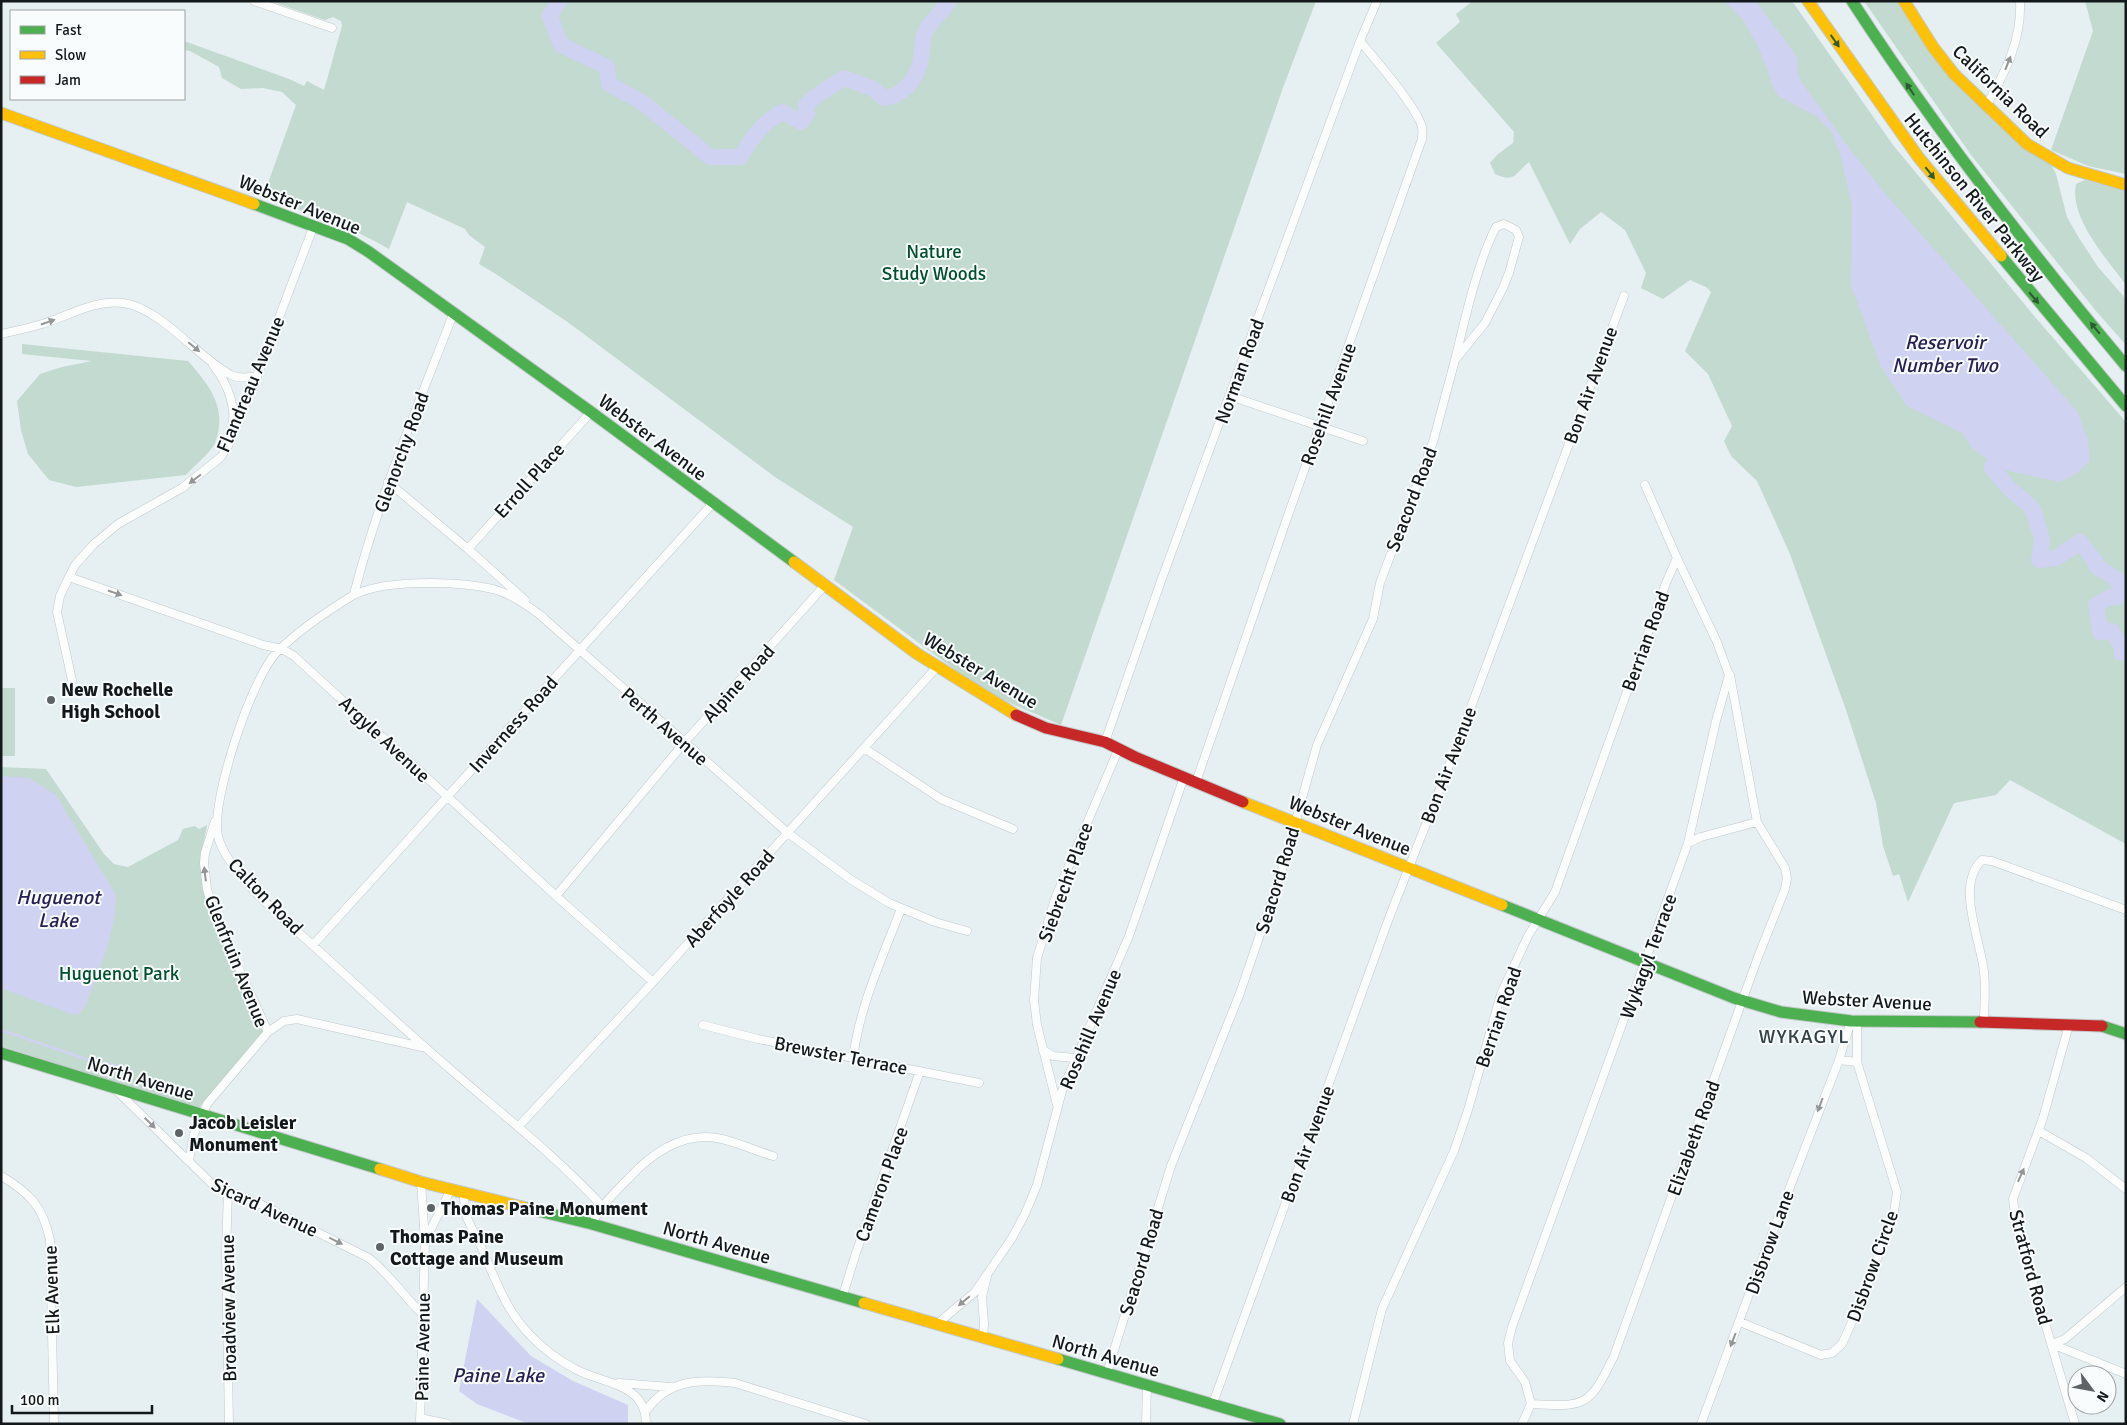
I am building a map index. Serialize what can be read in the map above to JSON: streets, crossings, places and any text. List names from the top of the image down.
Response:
{
  "streets": {
    "main road": [
      "California Road",
      "Hutchinson River Parkway",
      "Webster Avenue",
      "North Avenue"
    ],
    "street": [
      "Norman Road",
      "Flandreau Avenue",
      "Bon Air Avenue",
      "Rosehill Avenue",
      "Glenorchy Road",
      "Erroll Place",
      "Seacord Road",
      "Berrian Road",
      "Alpine Road",
      "Inverness Road",
      "Perth Avenue",
      "Argyle Avenue",
      "Siebrecht Place",
      "Calton Road",
      "Aberfoyle Road",
      "Wykagyl Terrace",
      "Glenfruin Avenue",
      "Brewster Terrace",
      "Elizabeth Road",
      "Cameron Place",
      "Sicard Avenue",
      "Disbrow Lane",
      "Disbrow Circle",
      "Stratford Road",
      "Elk Avenue",
      "Broadview Avenue",
      "Paine Avenue"
    ]
  },
  "crossings": [
    ["Webster Avenue", "Norman Road"],
    ["Webster Avenue", "Flandreau Avenue"],
    ["Webster Avenue", "Bon Air Avenue"],
    ["Webster Avenue", "Rosehill Avenue"],
    ["Webster Avenue", "Glenorchy Road"],
    ["Webster Avenue", "Erroll Place"],
    ["Webster Avenue", "Seacord Road"],
    ["Webster Avenue", "Berrian Road"],
    ["Webster Avenue", "Alpine Road"],
    ["Webster Avenue", "Inverness Road"],
    ["Webster Avenue", "Siebrecht Place"],
    ["Webster Avenue", "Aberfoyle Road"],
    ["Webster Avenue", "Wykagyl Terrace"],
    ["Webster Avenue", "Elizabeth Road"],
    ["Webster Avenue", "Disbrow Lane"],
    ["Webster Avenue", "Disbrow Circle"],
    ["Webster Avenue", "Stratford Road"],
    ["Norman Road", "Rosehill Avenue"],
    ["Flandreau Avenue", "Argyle Avenue"],
    ["Bon Air Avenue", "North Avenue"],
    ["Rosehill Avenue", "Siebrecht Place"],
    ["Rosehill Avenue", "North Avenue"],
    ["Glenorchy Road", "Perth Avenue"],
    ["Glenorchy Road", "Calton Road"],
    ["Erroll Place", "Perth Avenue"],
    ["Seacord Road", "North Avenue"],
    ["Alpine Road", "Perth Avenue"],
    ["Alpine Road", "Argyle Avenue"],
    ["Inverness Road", "Perth Avenue"],
    ["Inverness Road", "Argyle Avenue"],
    ["Inverness Road", "Calton Road"],
    ["Perth Avenue", "Calton Road"],
    ["Perth Avenue", "Aberfoyle Road"],
    ["Argyle Avenue", "Calton Road"],
    ["Argyle Avenue", "Aberfoyle Road"],
    ["Calton Road", "Aberfoyle Road"],
    ["Calton Road", "Glenfruin Avenue"],
    ["Wykagyl Terrace", "Elizabeth Road"],
    ["Glenfruin Avenue", "North Avenue"],
    ["Brewster Terrace", "Cameron Place"],
    ["North Avenue", "Cameron Place"],
    ["North Avenue", "Sicard Avenue"],
    ["North Avenue", "Paine Avenue"],
    ["Sicard Avenue", "Broadview Avenue"],
    ["Sicard Avenue", "Paine Avenue"],
    ["Disbrow Lane", "Disbrow Circle"]
  ],
  "one_way": [
    "Flandreau Avenue",
    "Glenfruin Avenue",
    "Sicard Avenue",
    "Disbrow Lane",
    "Stratford Road"
  ],
  "districts": ["WYKAGYL"],
  "water": ["Reservoir Number Two", "Huguenot Lake", "Paine Lake"],
  "parks": ["Nature Study Woods", "Huguenot Park"],
  "places": [
    "New Rochelle High School",
    "Jacob Leisler Monument",
    "Thomas Paine Monument",
    "Thomas Paine Cottage and Museum"
  ],
  "legend": ["Fast", "Slow", "Jam"],
  "scale_bar": "100 m",
  "north": "bottom right"
}
